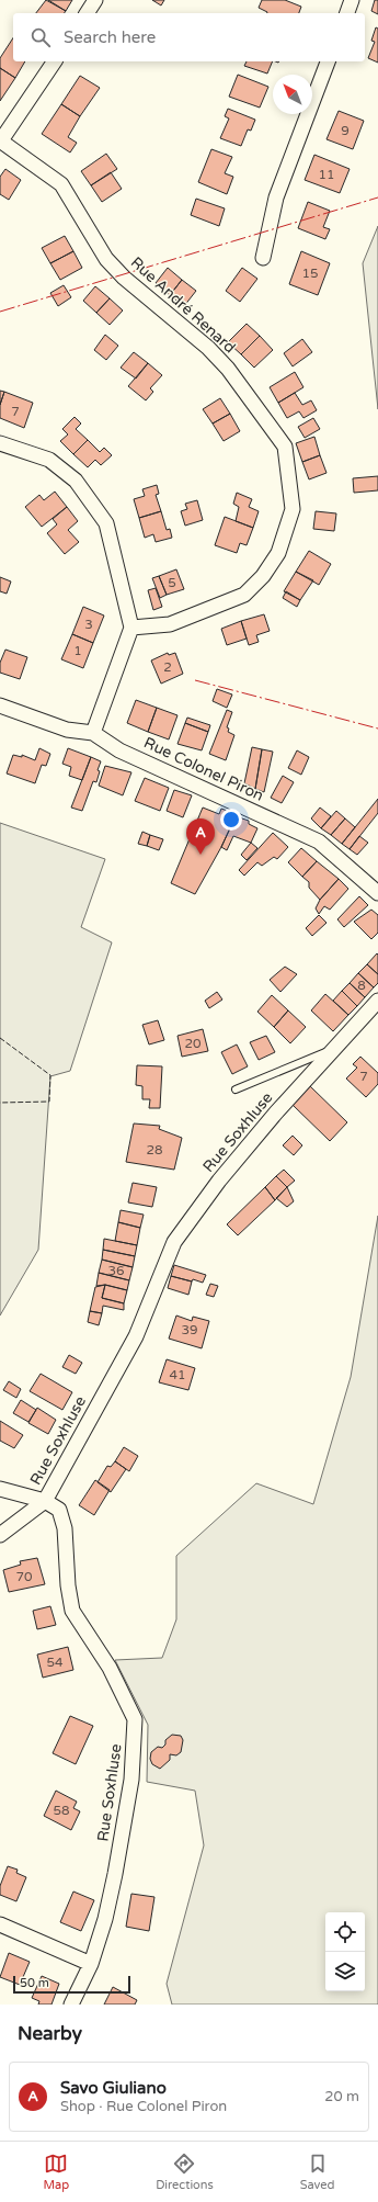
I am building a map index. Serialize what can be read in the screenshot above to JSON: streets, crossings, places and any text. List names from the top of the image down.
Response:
{
  "streets": {
    "street": ["Rue André Renard", "Rue Colonel Piron", "Rue Soxhluse"]
  },
  "house_numbers": [
    "9",
    "11",
    "15",
    "7",
    "5",
    "3",
    "1",
    "2",
    "8",
    "20",
    "7",
    "28",
    "36",
    "39",
    "41",
    "70",
    "54",
    "58"
  ],
  "scale_bar": "50 m",
  "north": "top left",
  "page": {
    "search": "Search here",
    "pins": "A",
    "scale": "50 m",
    "heading": "Nearby",
    "list": [
      {
        "mark": "A",
        "name": "Savo Giuliano",
        "note": "Shop · Rue Colonel Piron",
        "value": "20 m"
      }
    ],
    "nav": ["Map", "Directions", "Saved"]
  }
}
